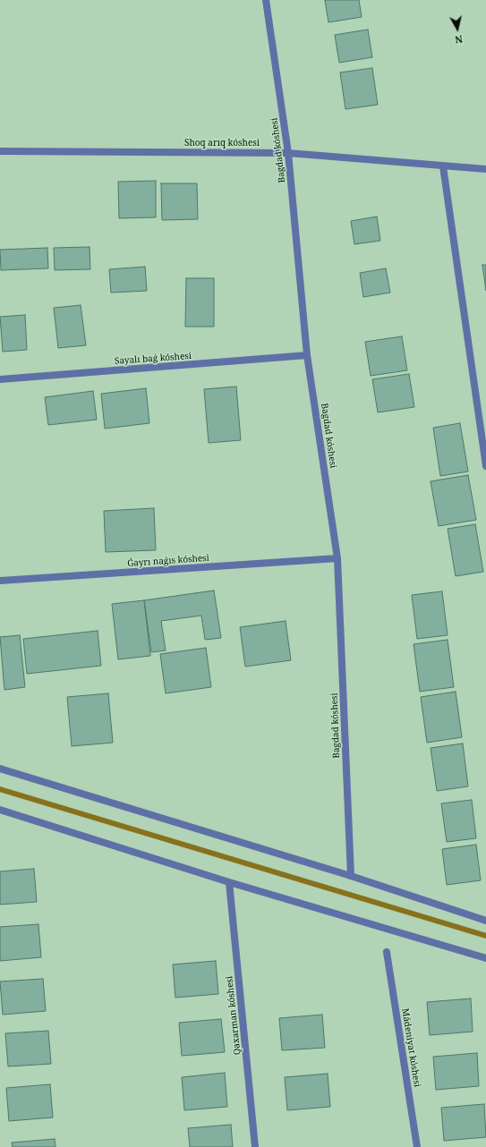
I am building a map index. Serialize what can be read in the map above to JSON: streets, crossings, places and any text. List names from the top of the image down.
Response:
{
  "streets": {
    "street": [
      "Shoq arıq kóshesi",
      "Bagdad kóshesi",
      "Sayalı baǵ kóshesi",
      "Ǵayrı naǵıs kóshesi",
      "Qaxarman kóshesi",
      "Mádeniyat kóshesi"
    ]
  },
  "crossings": [
    ["Shoq arıq kóshesi", "Bagdad kóshesi"],
    ["Bagdad kóshesi", "Sayalı baǵ kóshesi"],
    ["Bagdad kóshesi", "Ǵayrı naǵıs kóshesi"]
  ],
  "north": "bottom"
}
